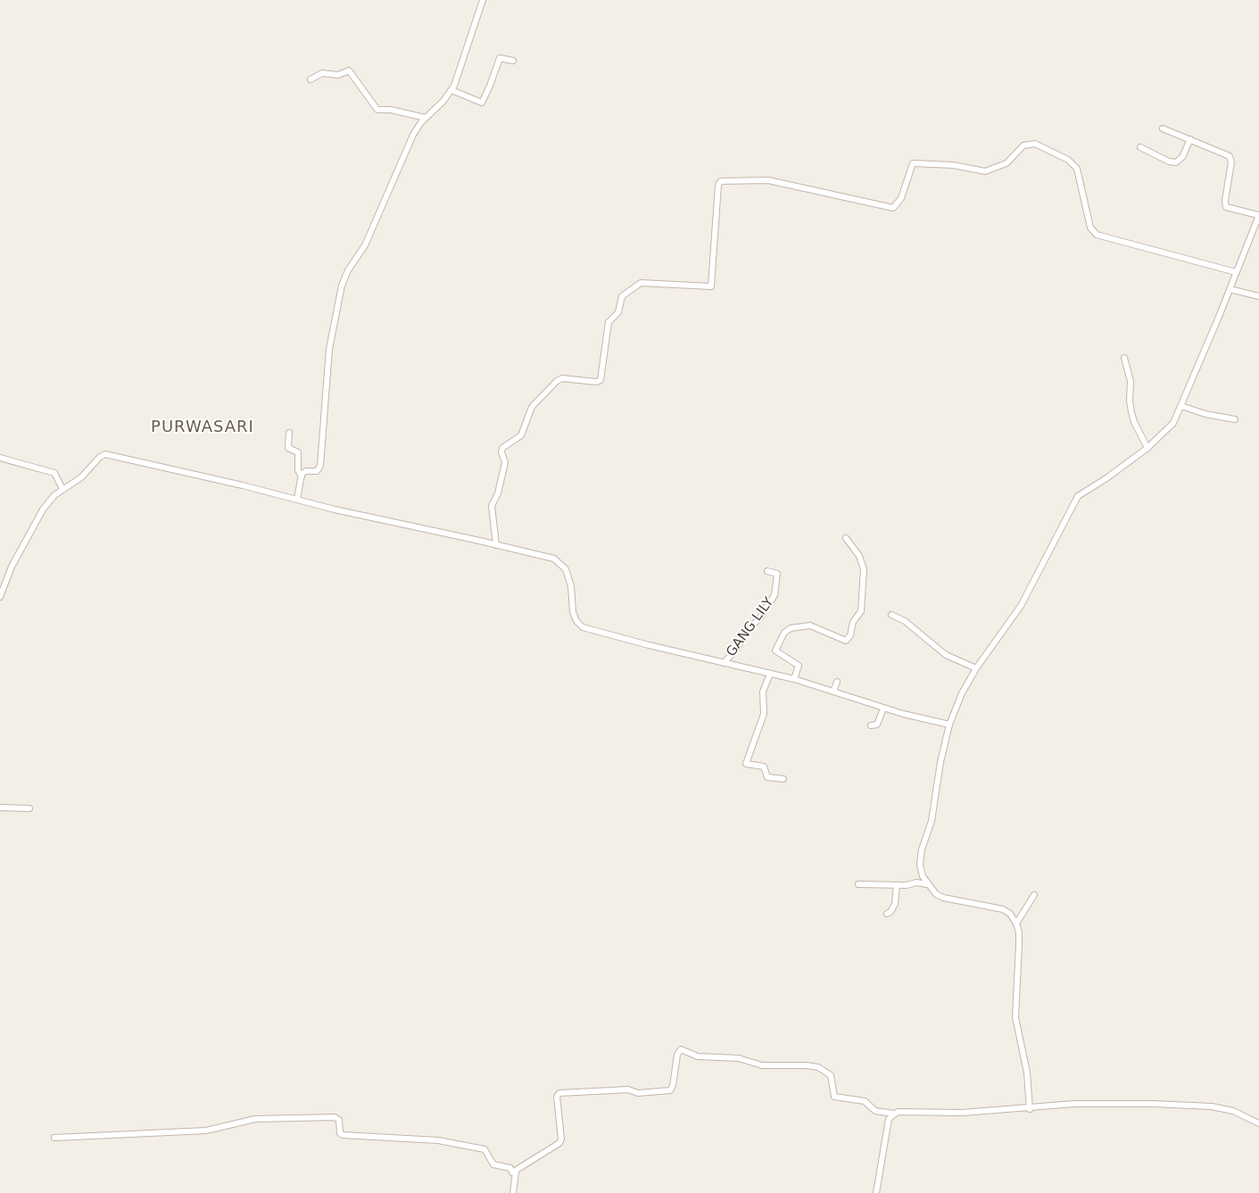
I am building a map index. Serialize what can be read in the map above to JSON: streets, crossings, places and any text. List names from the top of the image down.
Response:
{
  "streets": {
    "street": ["GANG LILY"]
  },
  "districts": ["PURWASARI"]
}
